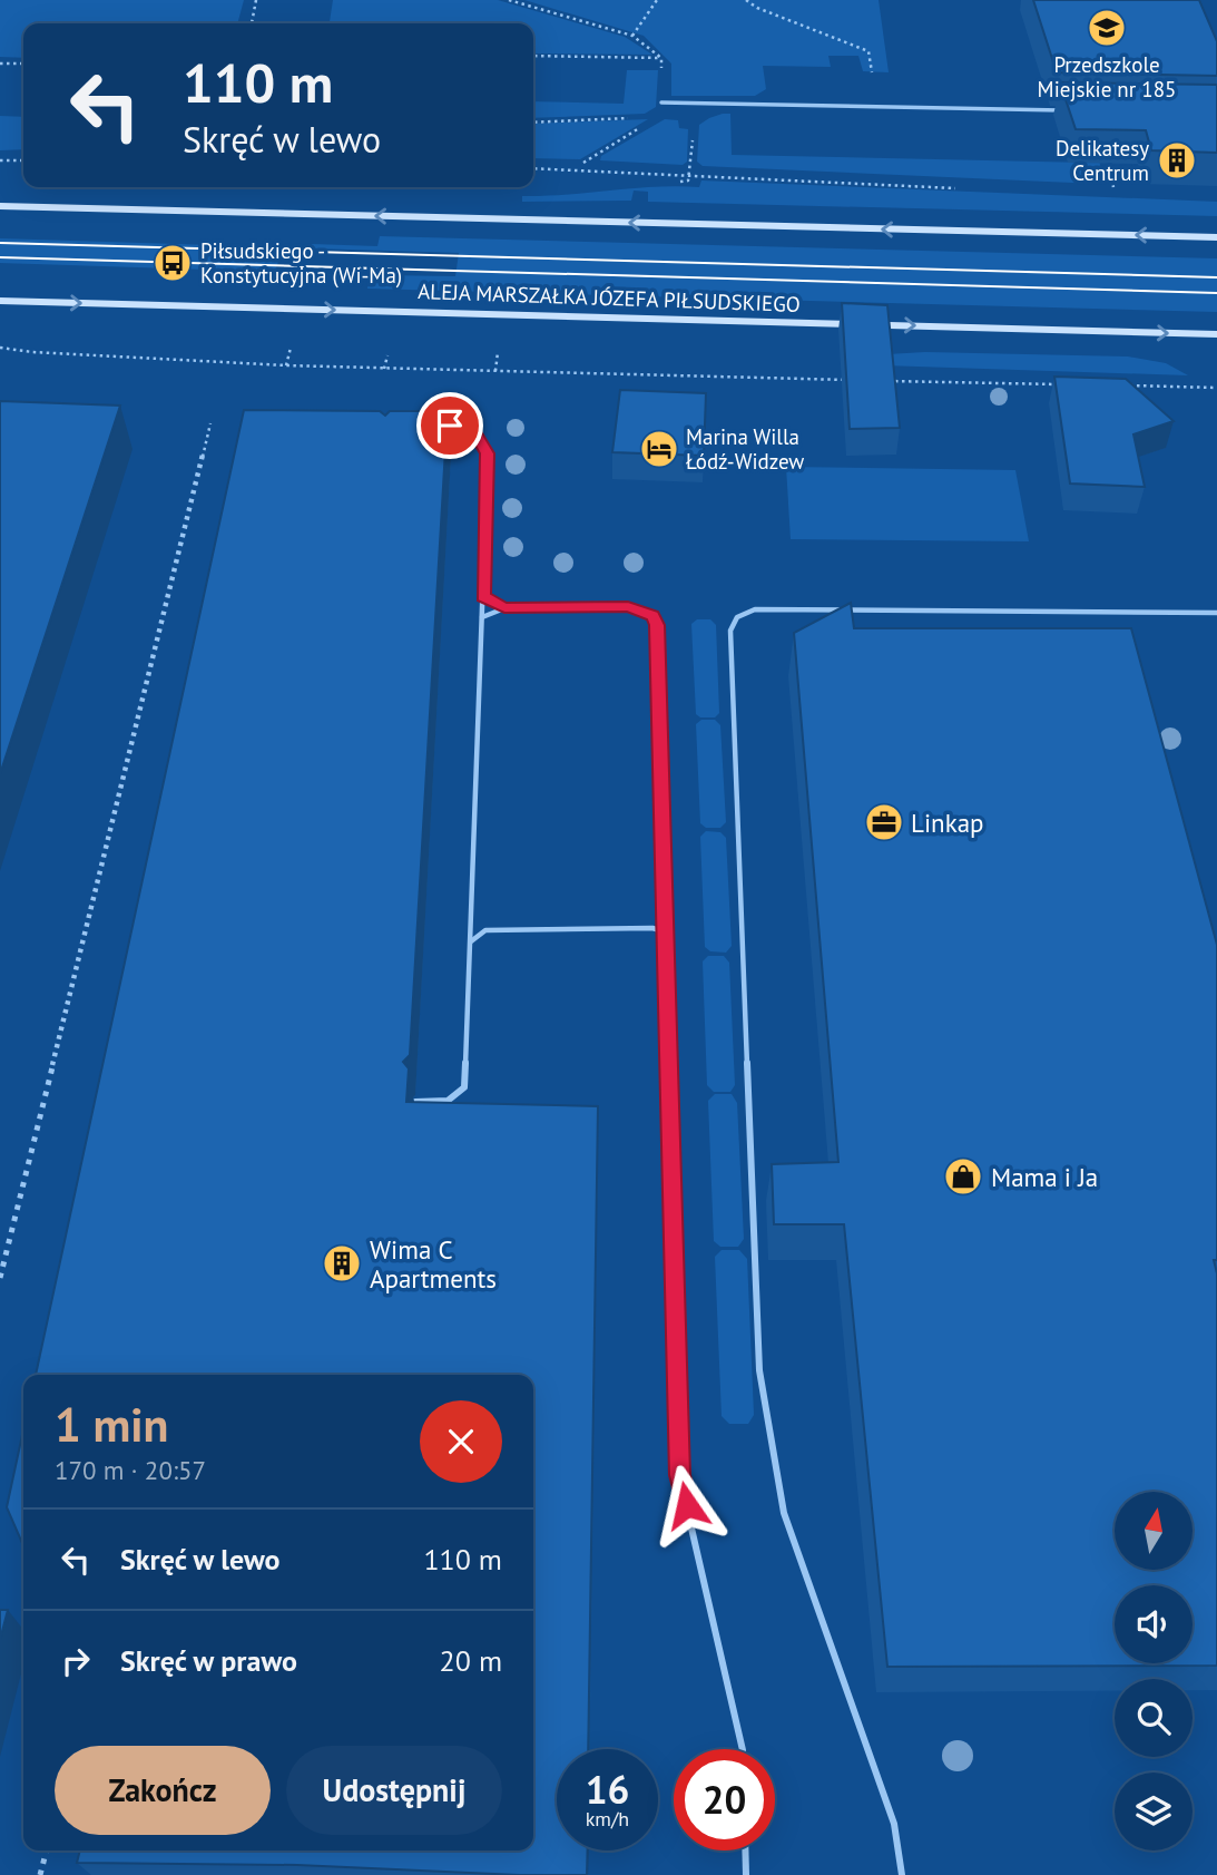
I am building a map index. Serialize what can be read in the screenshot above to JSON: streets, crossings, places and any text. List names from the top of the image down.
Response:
{
  "streets": {
    "main road": ["ALEJA MARSZAŁKA JÓZEFA PIŁSUDSKIEGO"]
  },
  "places": {
    "school or university": ["Przedszkole Miejskie nr 185"],
    "building": ["Delikatesy Centrum", "Wima C Apartments"],
    "bus stop": ["Piłsudskiego - Konstytucyjna (Wi-Ma)"],
    "hotel": ["Marina Willa Łódź-Widzew"],
    "office": ["Linkap"],
    "shop": ["Mama i Ja"]
  },
  "north": "top",
  "page": {
    "turn": ["110 m", "Skręć w lewo"],
    "heading": ["1 min", "170 m · 20:57"],
    "list": [
      {
        "name": "Skręć w lewo",
        "value": "110 m"
      },
      {
        "name": "Skręć w prawo",
        "value": "20 m"
      }
    ],
    "buttons": ["Zakończ", "Udostępnij"],
    "speed": "16 km/h",
    "limit": "20"
  }
}
